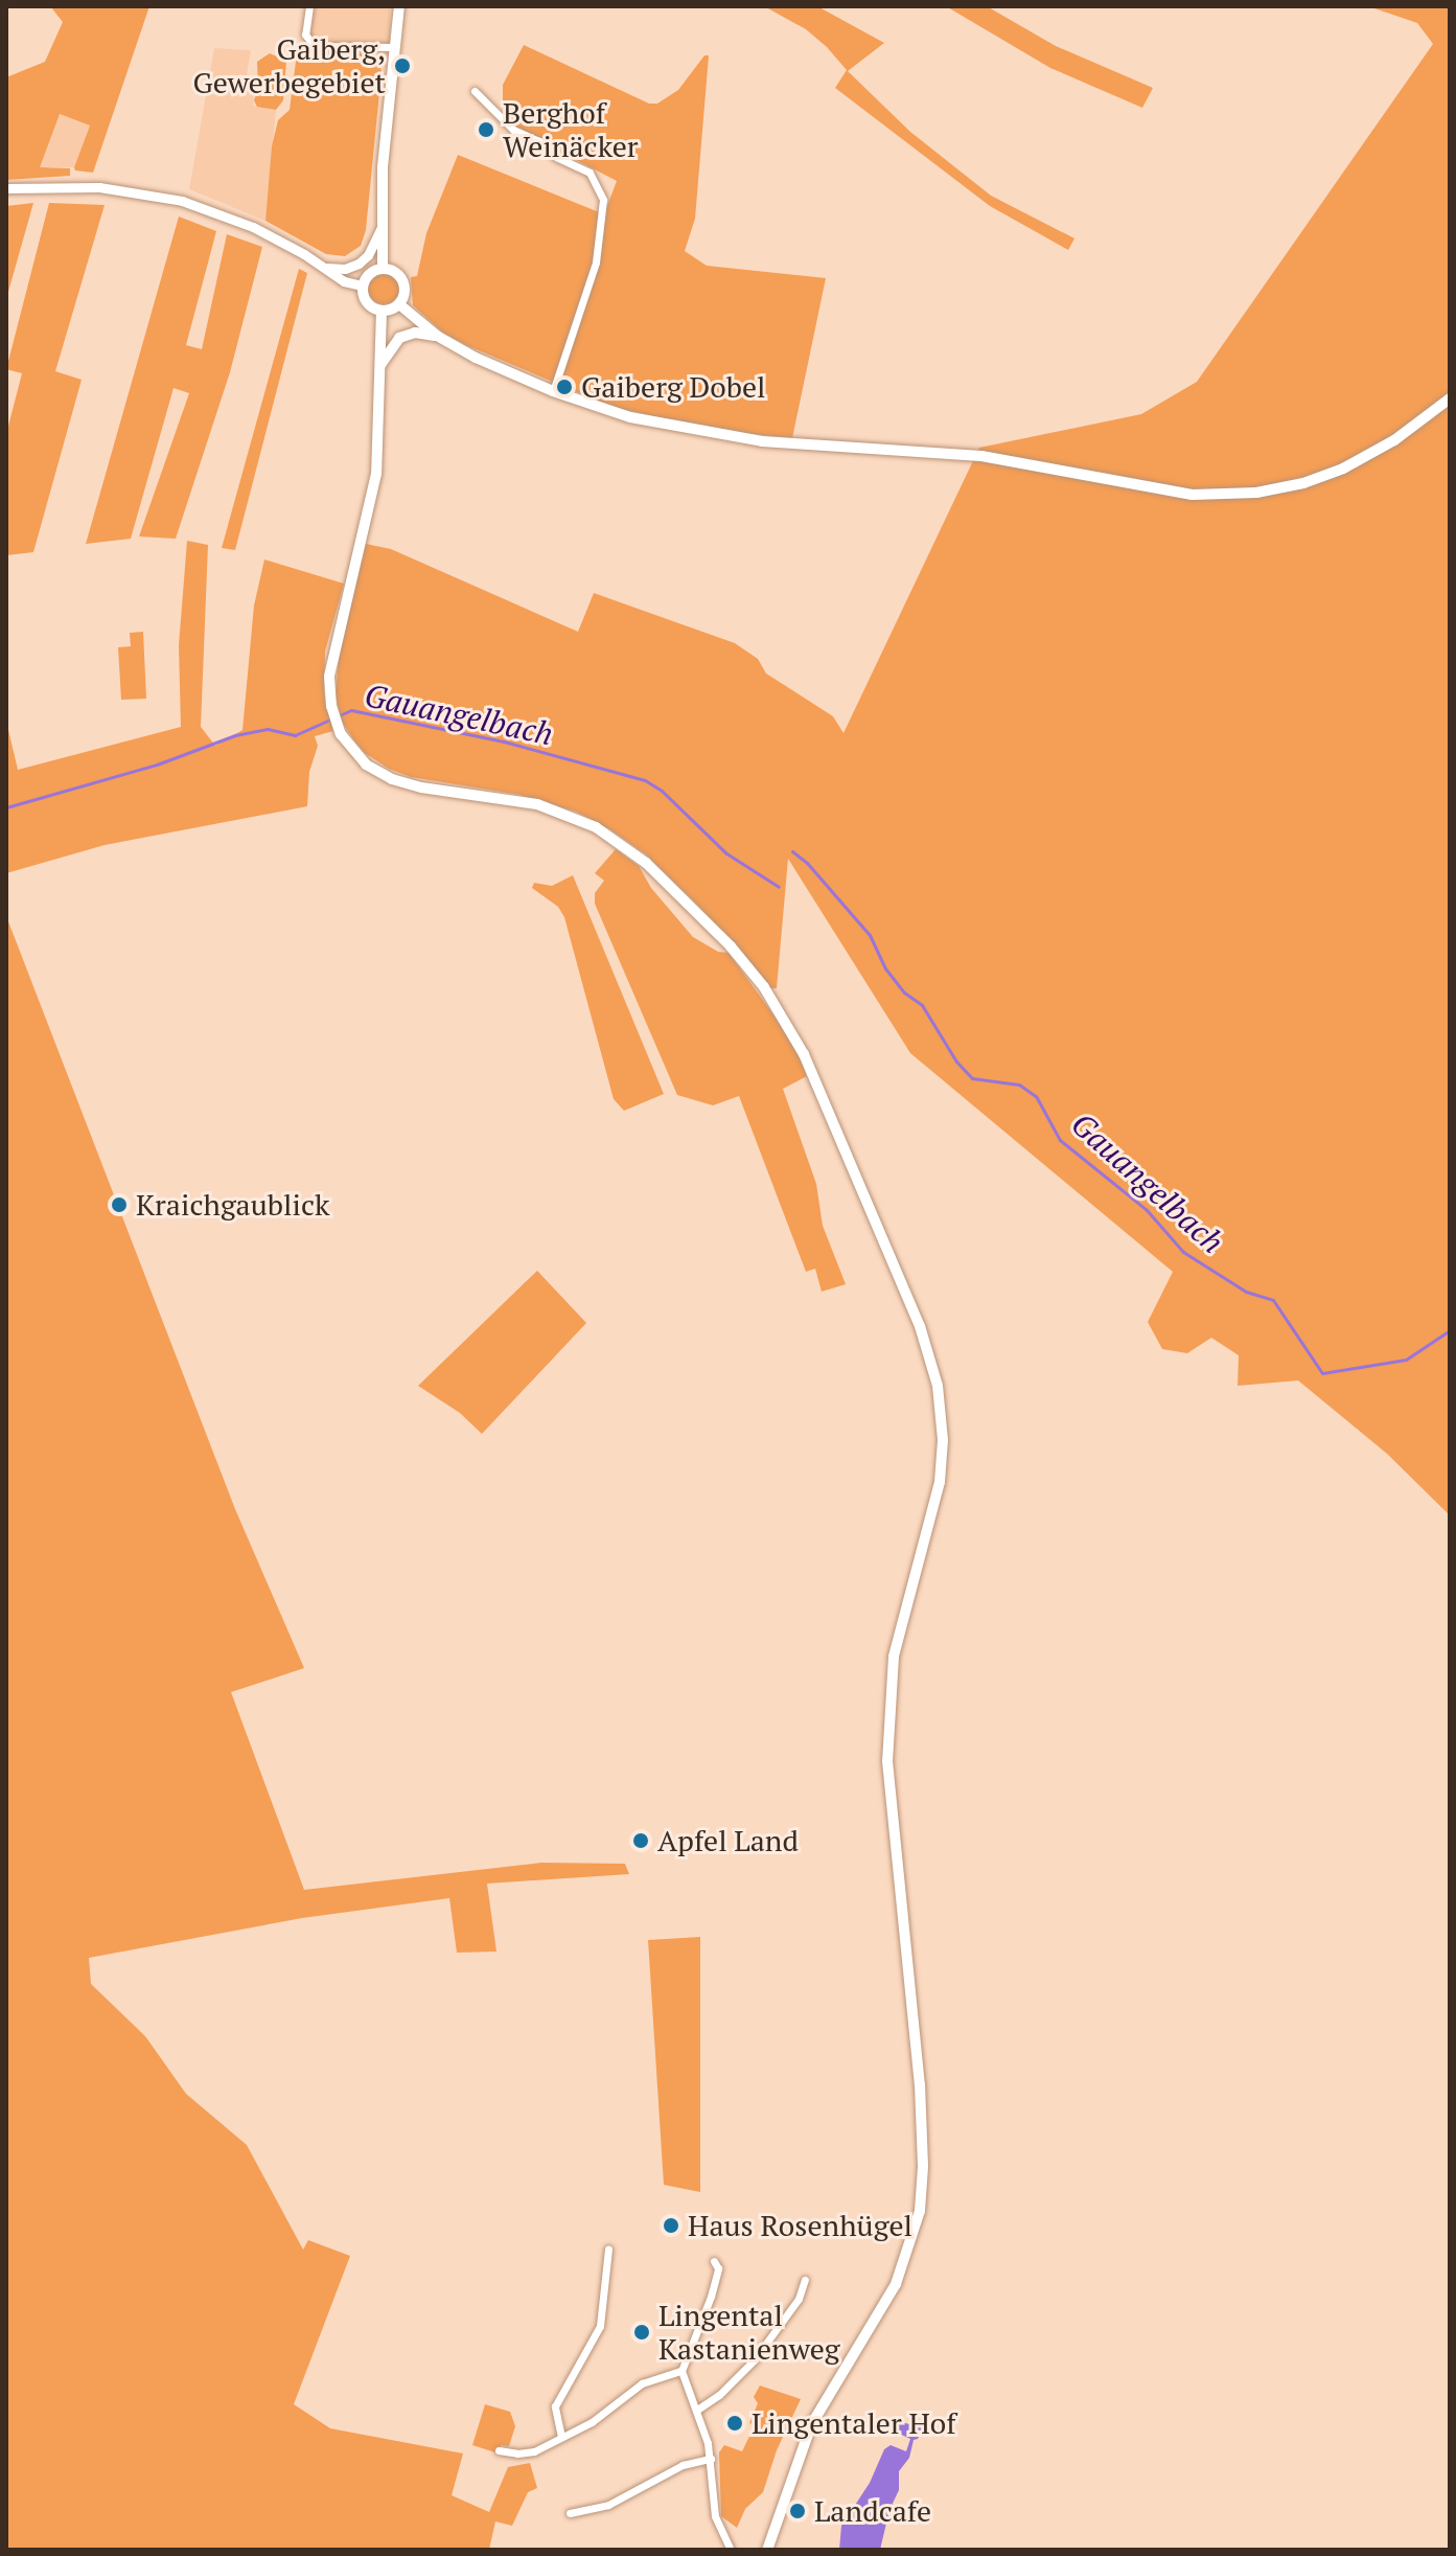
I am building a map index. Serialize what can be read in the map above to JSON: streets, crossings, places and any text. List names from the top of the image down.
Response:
{
  "water": ["Gauangelbach"],
  "places": [
    "Gaiberg, Gewerbegebiet",
    "Berghof Weinäcker",
    "Gaiberg Dobel",
    "Kraichgaublick",
    "Apfel Land",
    "Haus Rosenhügel",
    "Lingental Kastanienweg",
    "Lingentaler Hof",
    "Landcafe"
  ]
}
